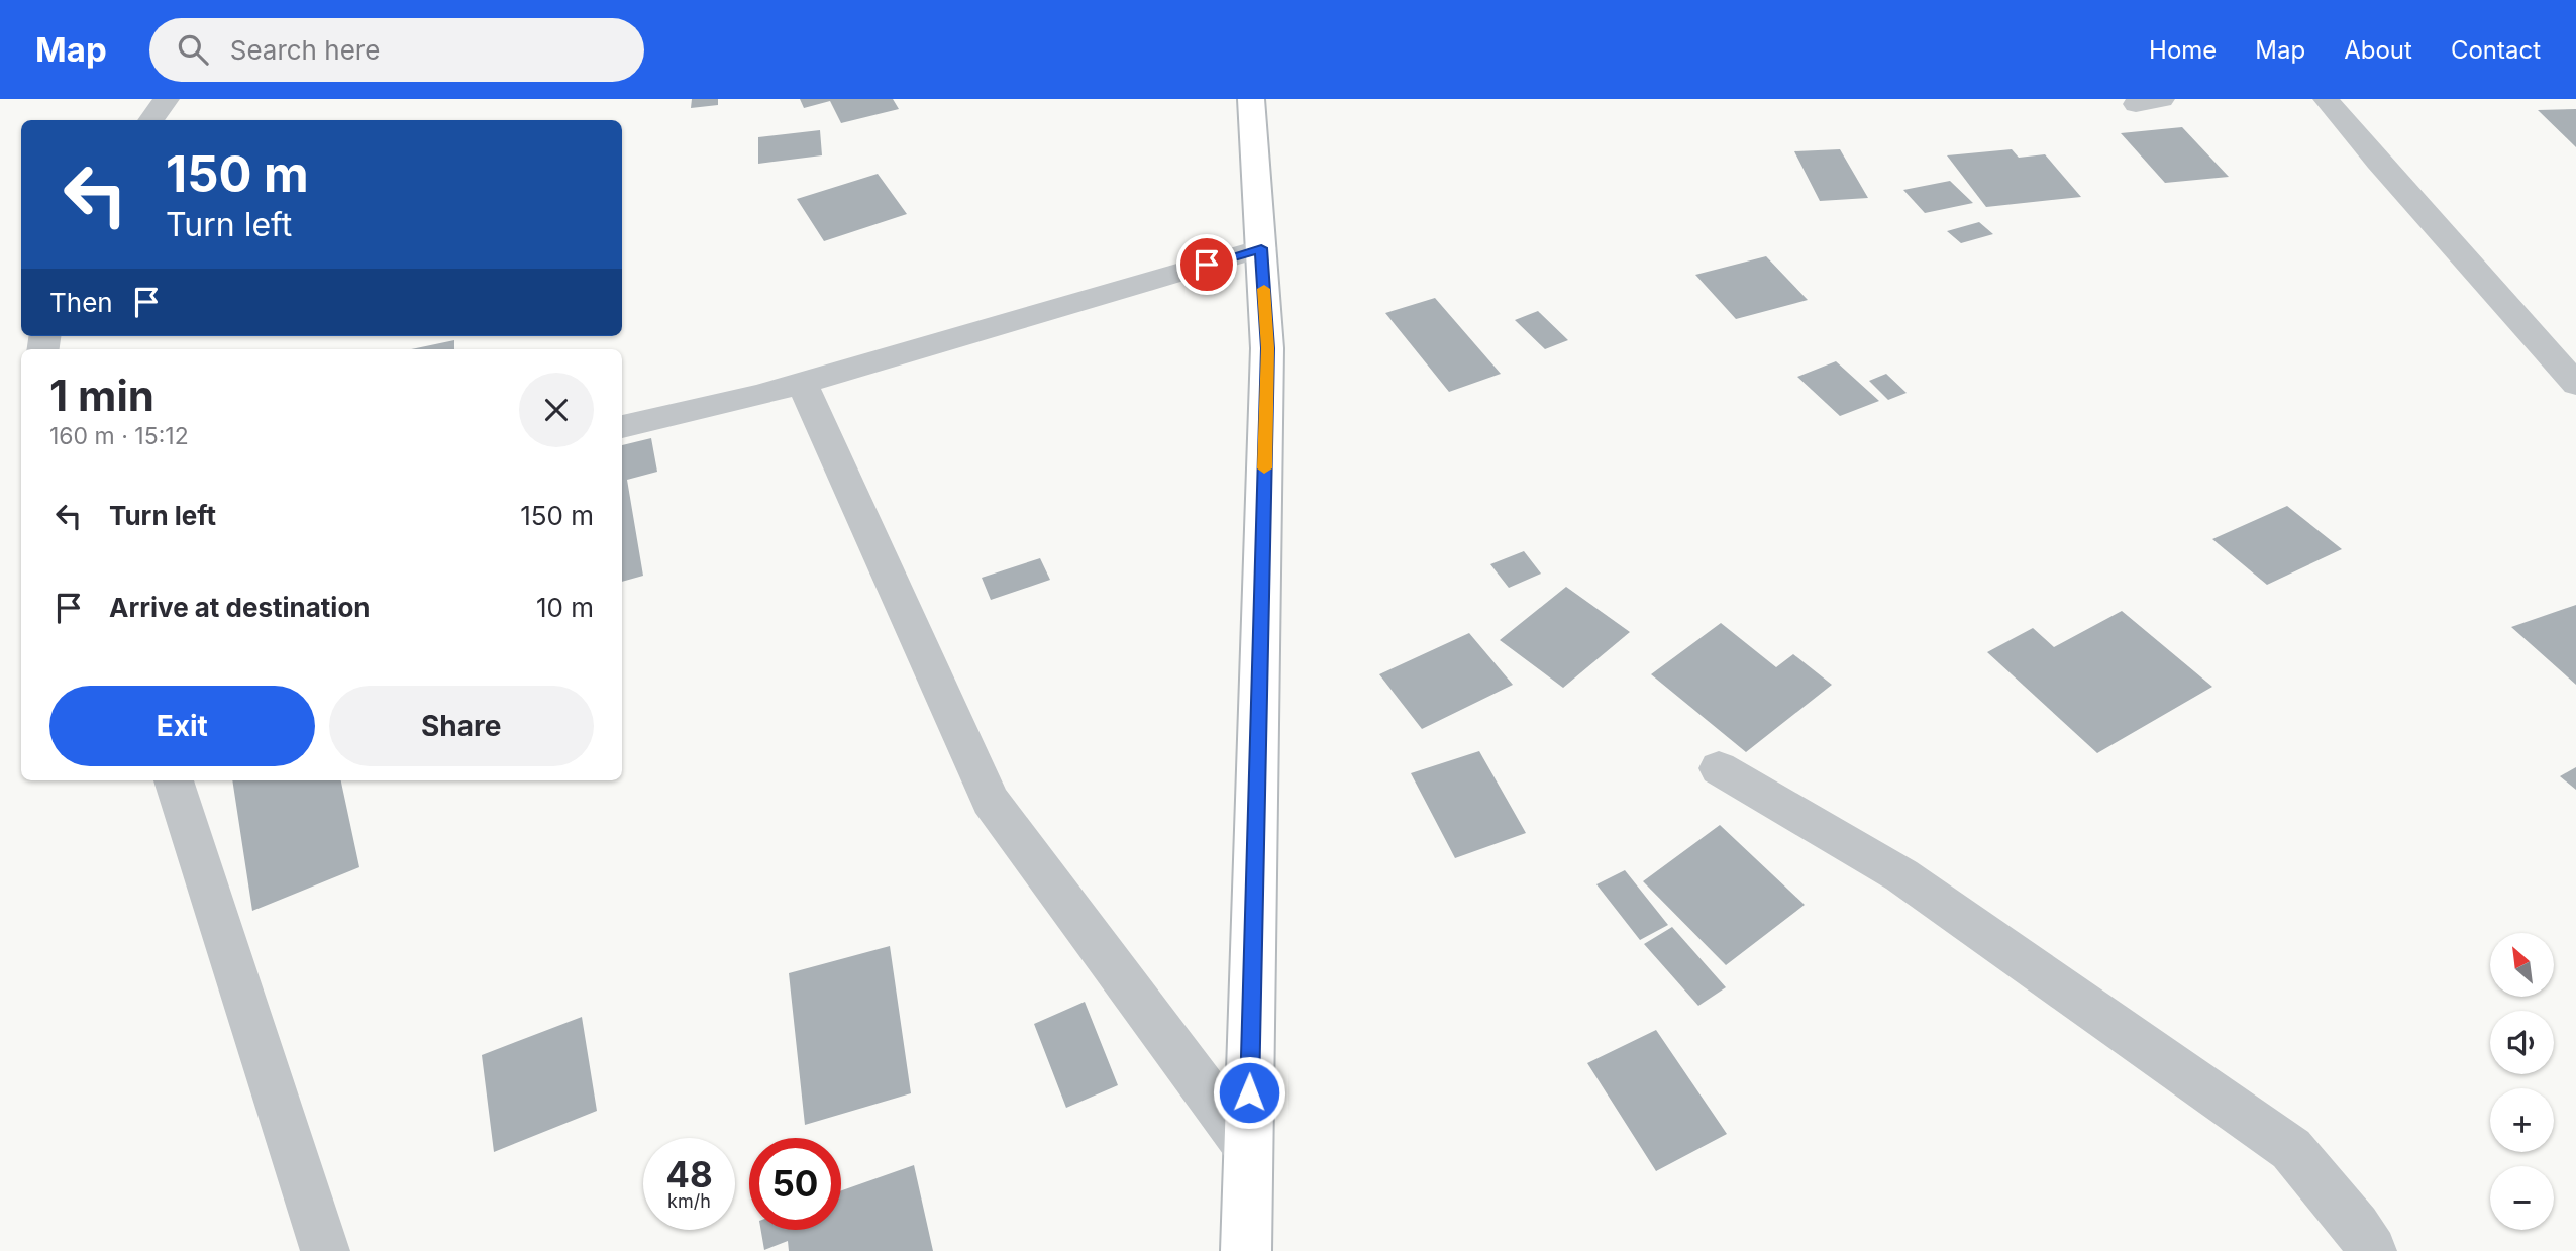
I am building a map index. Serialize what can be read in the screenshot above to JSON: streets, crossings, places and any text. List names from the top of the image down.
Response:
{
  "north": "top left",
  "page": {
    "header": "Map",
    "search": "Search here",
    "nav": [
      "Home",
      "Map",
      "About",
      "Contact"
    ],
    "turn": ["150 m", "Turn left"],
    "then": "Then",
    "heading": ["1 min", "160 m · 15:12"],
    "list": [
      {
        "name": "Turn left",
        "value": "150 m"
      },
      {
        "name": "Arrive at destination",
        "value": "10 m"
      }
    ],
    "buttons": ["Exit", "Share"],
    "map_buttons": ["+", "−"],
    "speed": "48 km/h",
    "limit": "50"
  }
}
